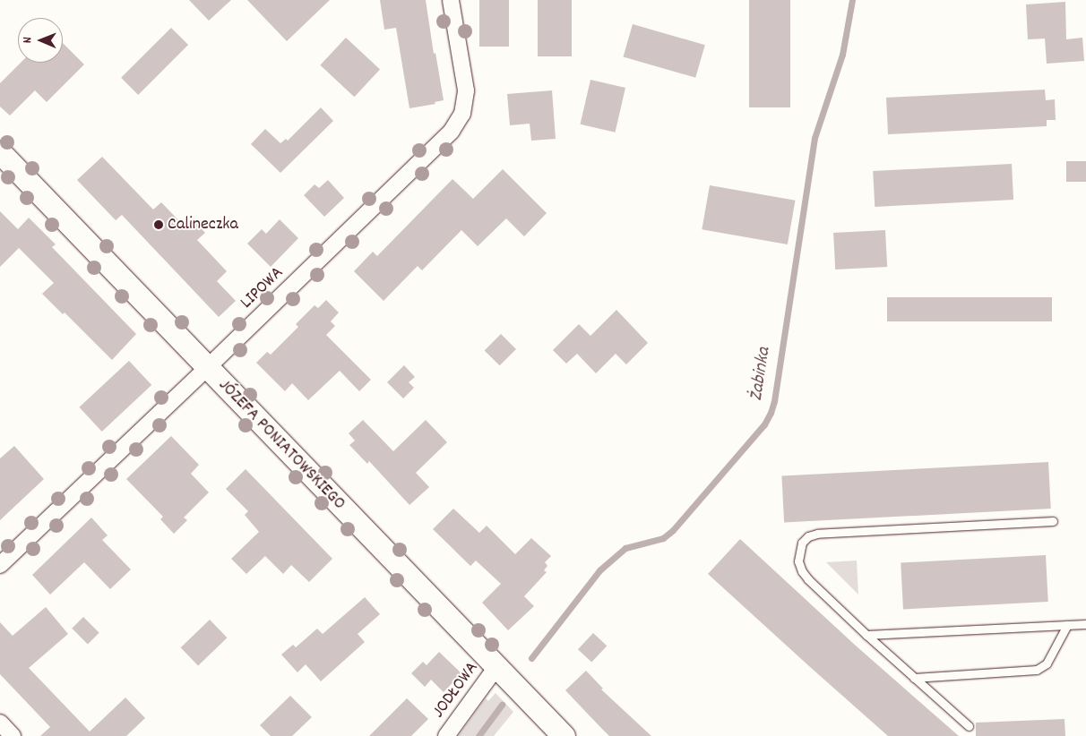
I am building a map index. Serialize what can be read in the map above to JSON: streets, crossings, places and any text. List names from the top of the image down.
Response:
{
  "streets": {
    "street": ["LIPOWA", "JÓZEFA PONIATOWSKIEGO", "JODŁOWA"]
  },
  "crossings": [
    ["LIPOWA", "JÓZEFA PONIATOWSKIEGO"],
    ["JÓZEFA PONIATOWSKIEGO", "JODŁOWA"]
  ],
  "water": ["Żabinka"],
  "places": ["Calineczka"],
  "north": "left"
}
